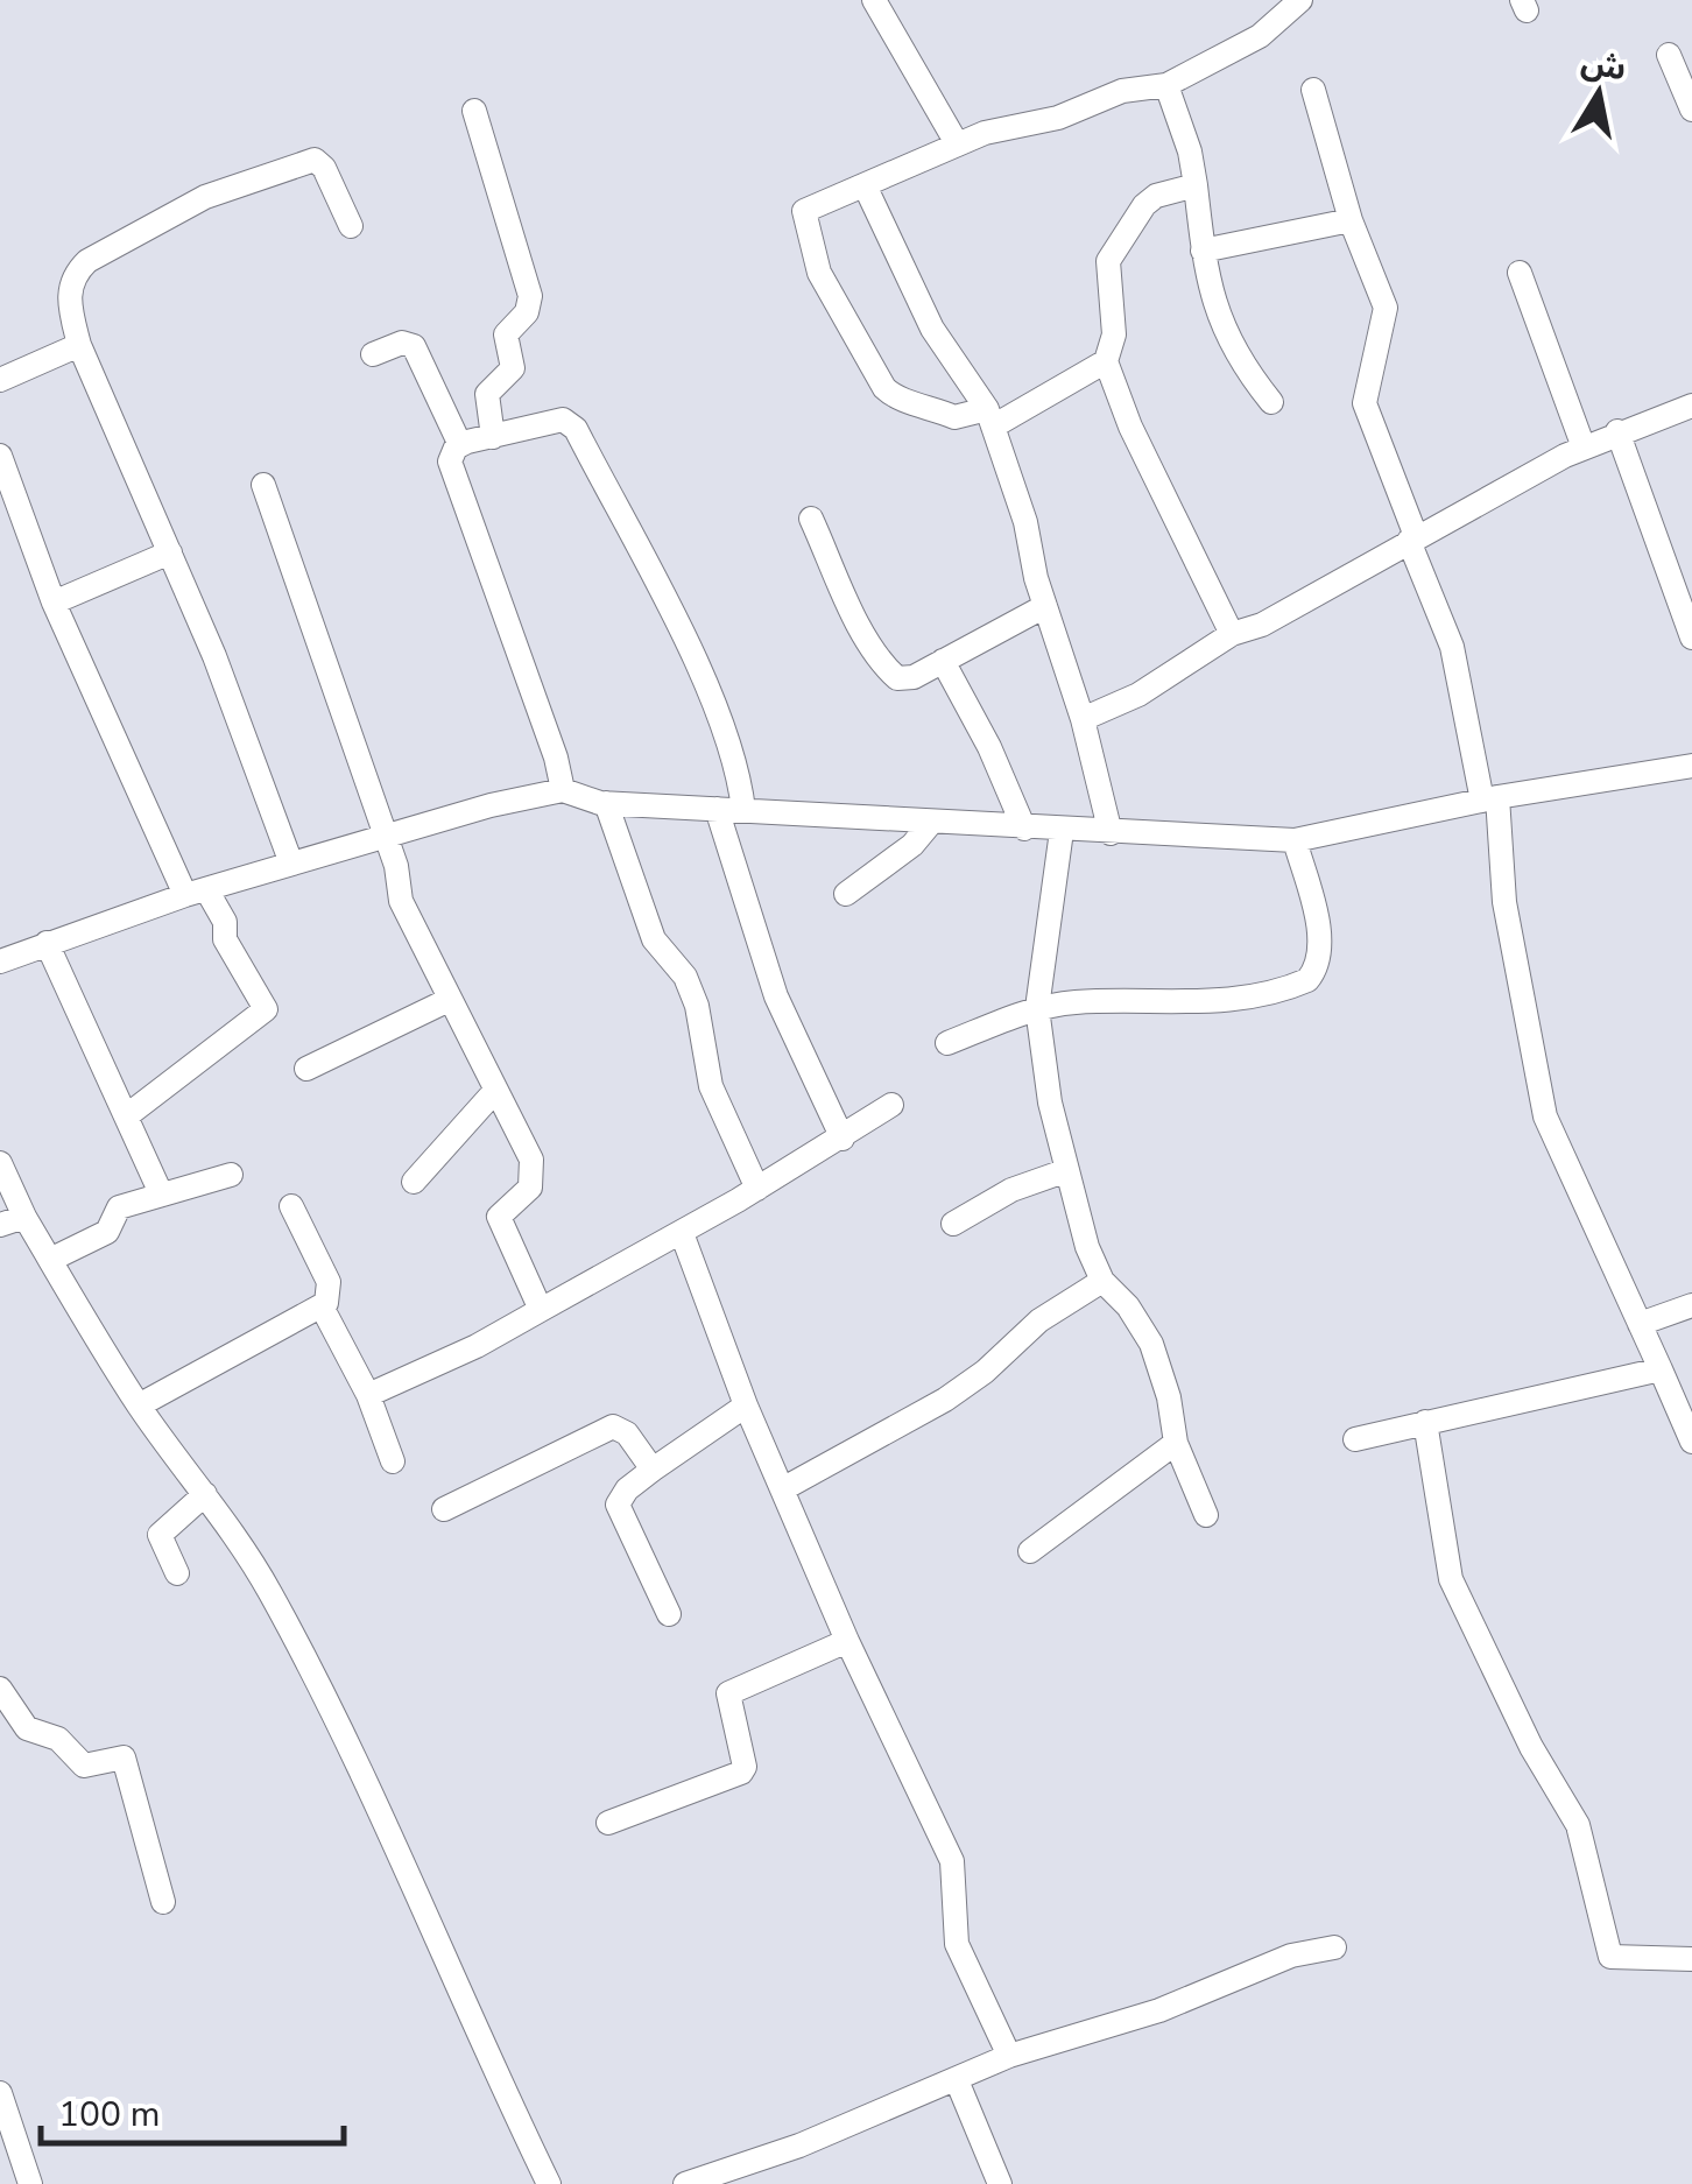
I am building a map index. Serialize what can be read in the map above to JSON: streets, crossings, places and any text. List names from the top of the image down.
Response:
{
  "scale_bar": "100 m",
  "north": "top"
}
